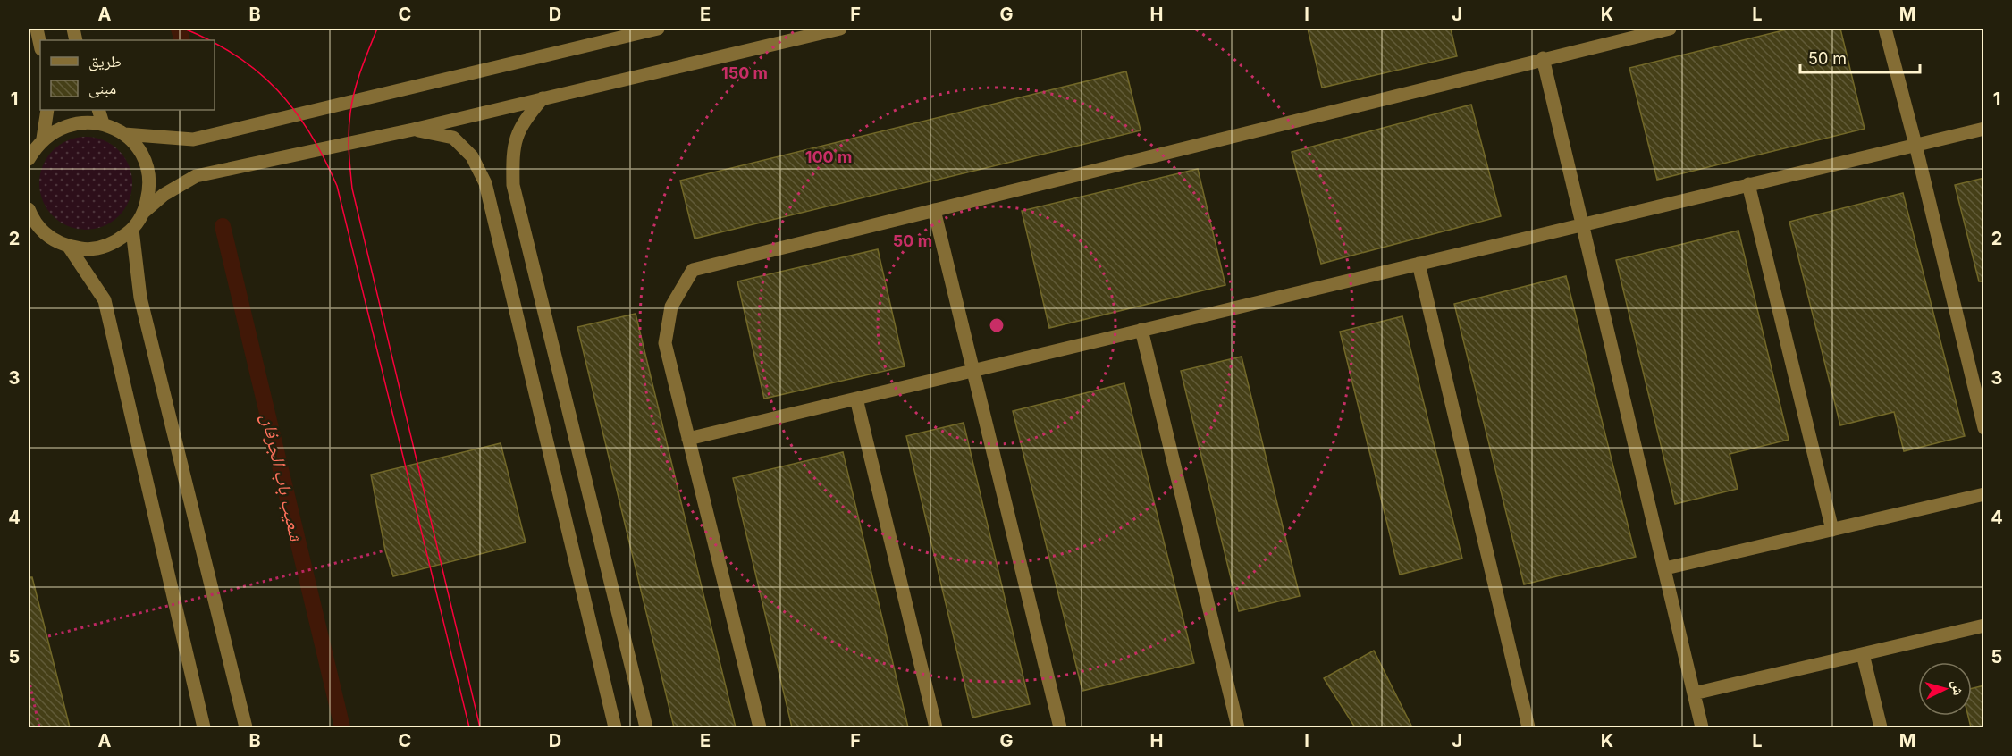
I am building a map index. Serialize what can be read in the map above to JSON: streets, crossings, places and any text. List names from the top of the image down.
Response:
{
  "water": ["شعيب باب الجرفان"],
  "legend": ["طريق", "مبنى"],
  "scale_bar": "50 m",
  "north": "right",
  "grid": {
    "columns": [
      "A",
      "B",
      "C",
      "D",
      "E",
      "F",
      "G",
      "H",
      "I",
      "J",
      "K",
      "L",
      "M"
    ],
    "rows": [
      "1",
      "2",
      "3",
      "4",
      "5"
    ]
  },
  "rings": ["150 m", "100 m", "50 m"]
}
